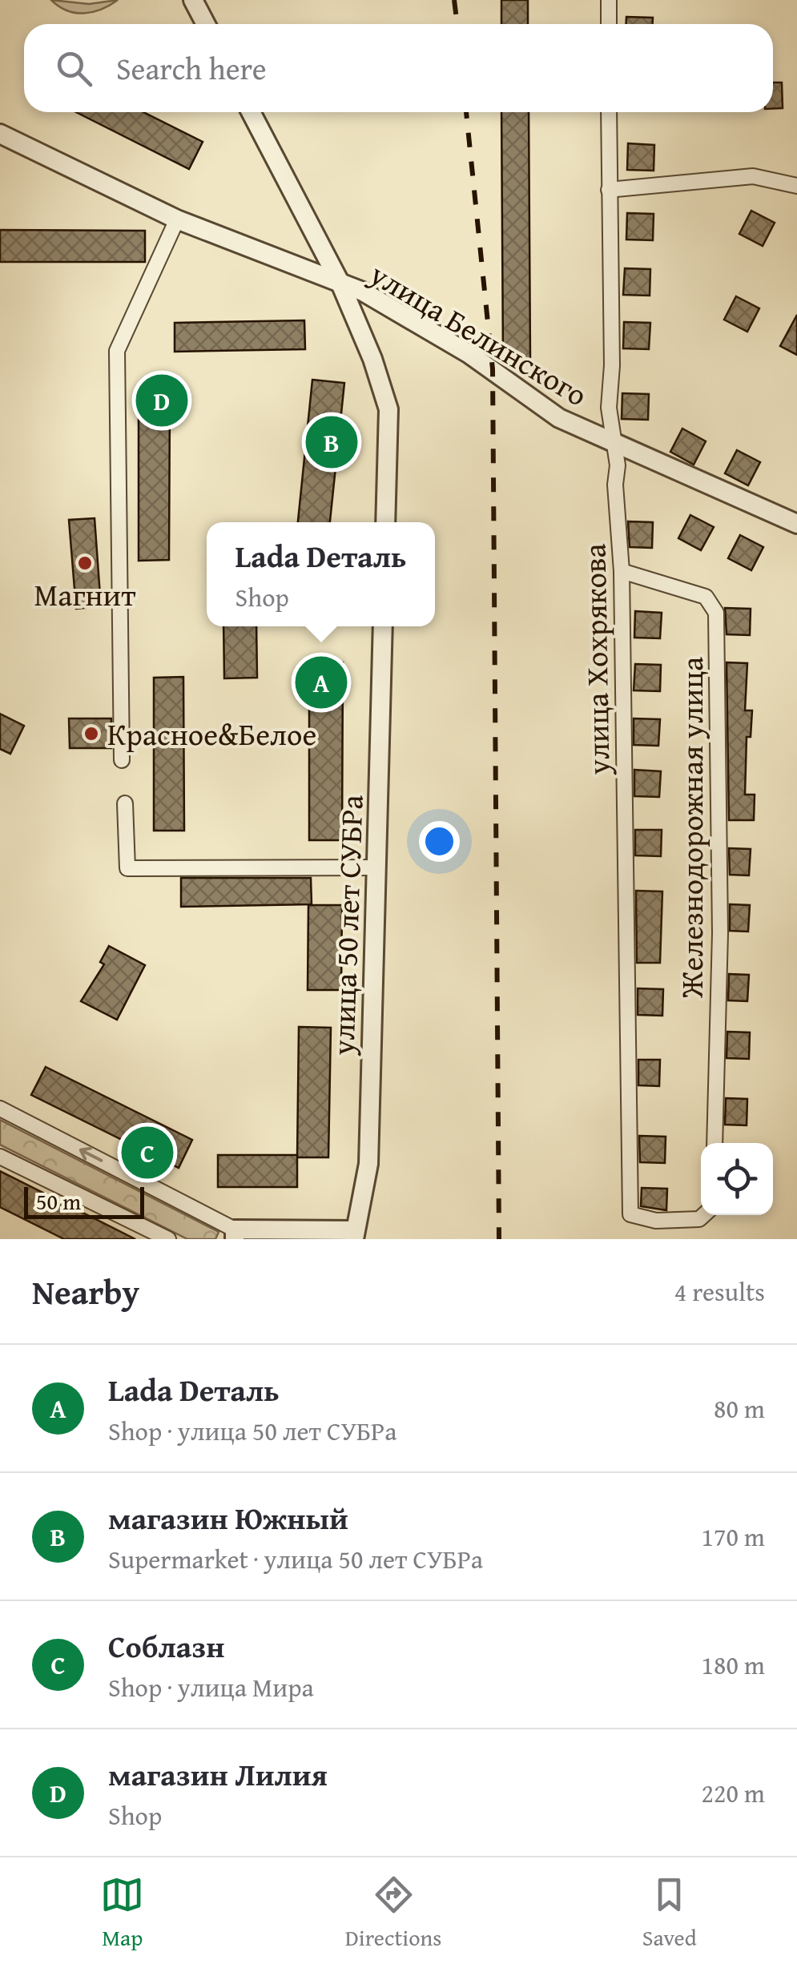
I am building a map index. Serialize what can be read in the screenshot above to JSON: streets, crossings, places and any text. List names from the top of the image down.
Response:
{
  "streets": {
    "street": [
      "улица Белинского",
      "улица Хохрякова",
      "Железнодорожная улица",
      "улица 50 лет СУБРа"
    ]
  },
  "crossings": [
    ["улица Белинского", "улица Хохрякова"],
    ["улица Хохрякова", "Железнодорожная улица"]
  ],
  "places": ["Магнит", "Красное&Белое"],
  "scale_bar": "50 m",
  "page": {
    "search": "Search here",
    "pins": [
      "D",
      "B",
      "A",
      "C"
    ],
    "popup": ["Lada Dеталь", "Shop"],
    "scale": "50 m",
    "heading": ["Nearby", "4 results"],
    "list": [
      {
        "mark": "A",
        "name": "Lada Dеталь",
        "note": "Shop · улица 50 лет СУБРа",
        "value": "80 m"
      },
      {
        "mark": "B",
        "name": "магазин Южный",
        "note": "Supermarket · улица 50 лет СУБРа",
        "value": "170 m"
      },
      {
        "mark": "C",
        "name": "Соблазн",
        "note": "Shop · улица Мира",
        "value": "180 m"
      },
      {
        "mark": "D",
        "name": "магазин Лилия",
        "note": "Shop",
        "value": "220 m"
      }
    ],
    "nav": ["Map", "Directions", "Saved"]
  }
}
